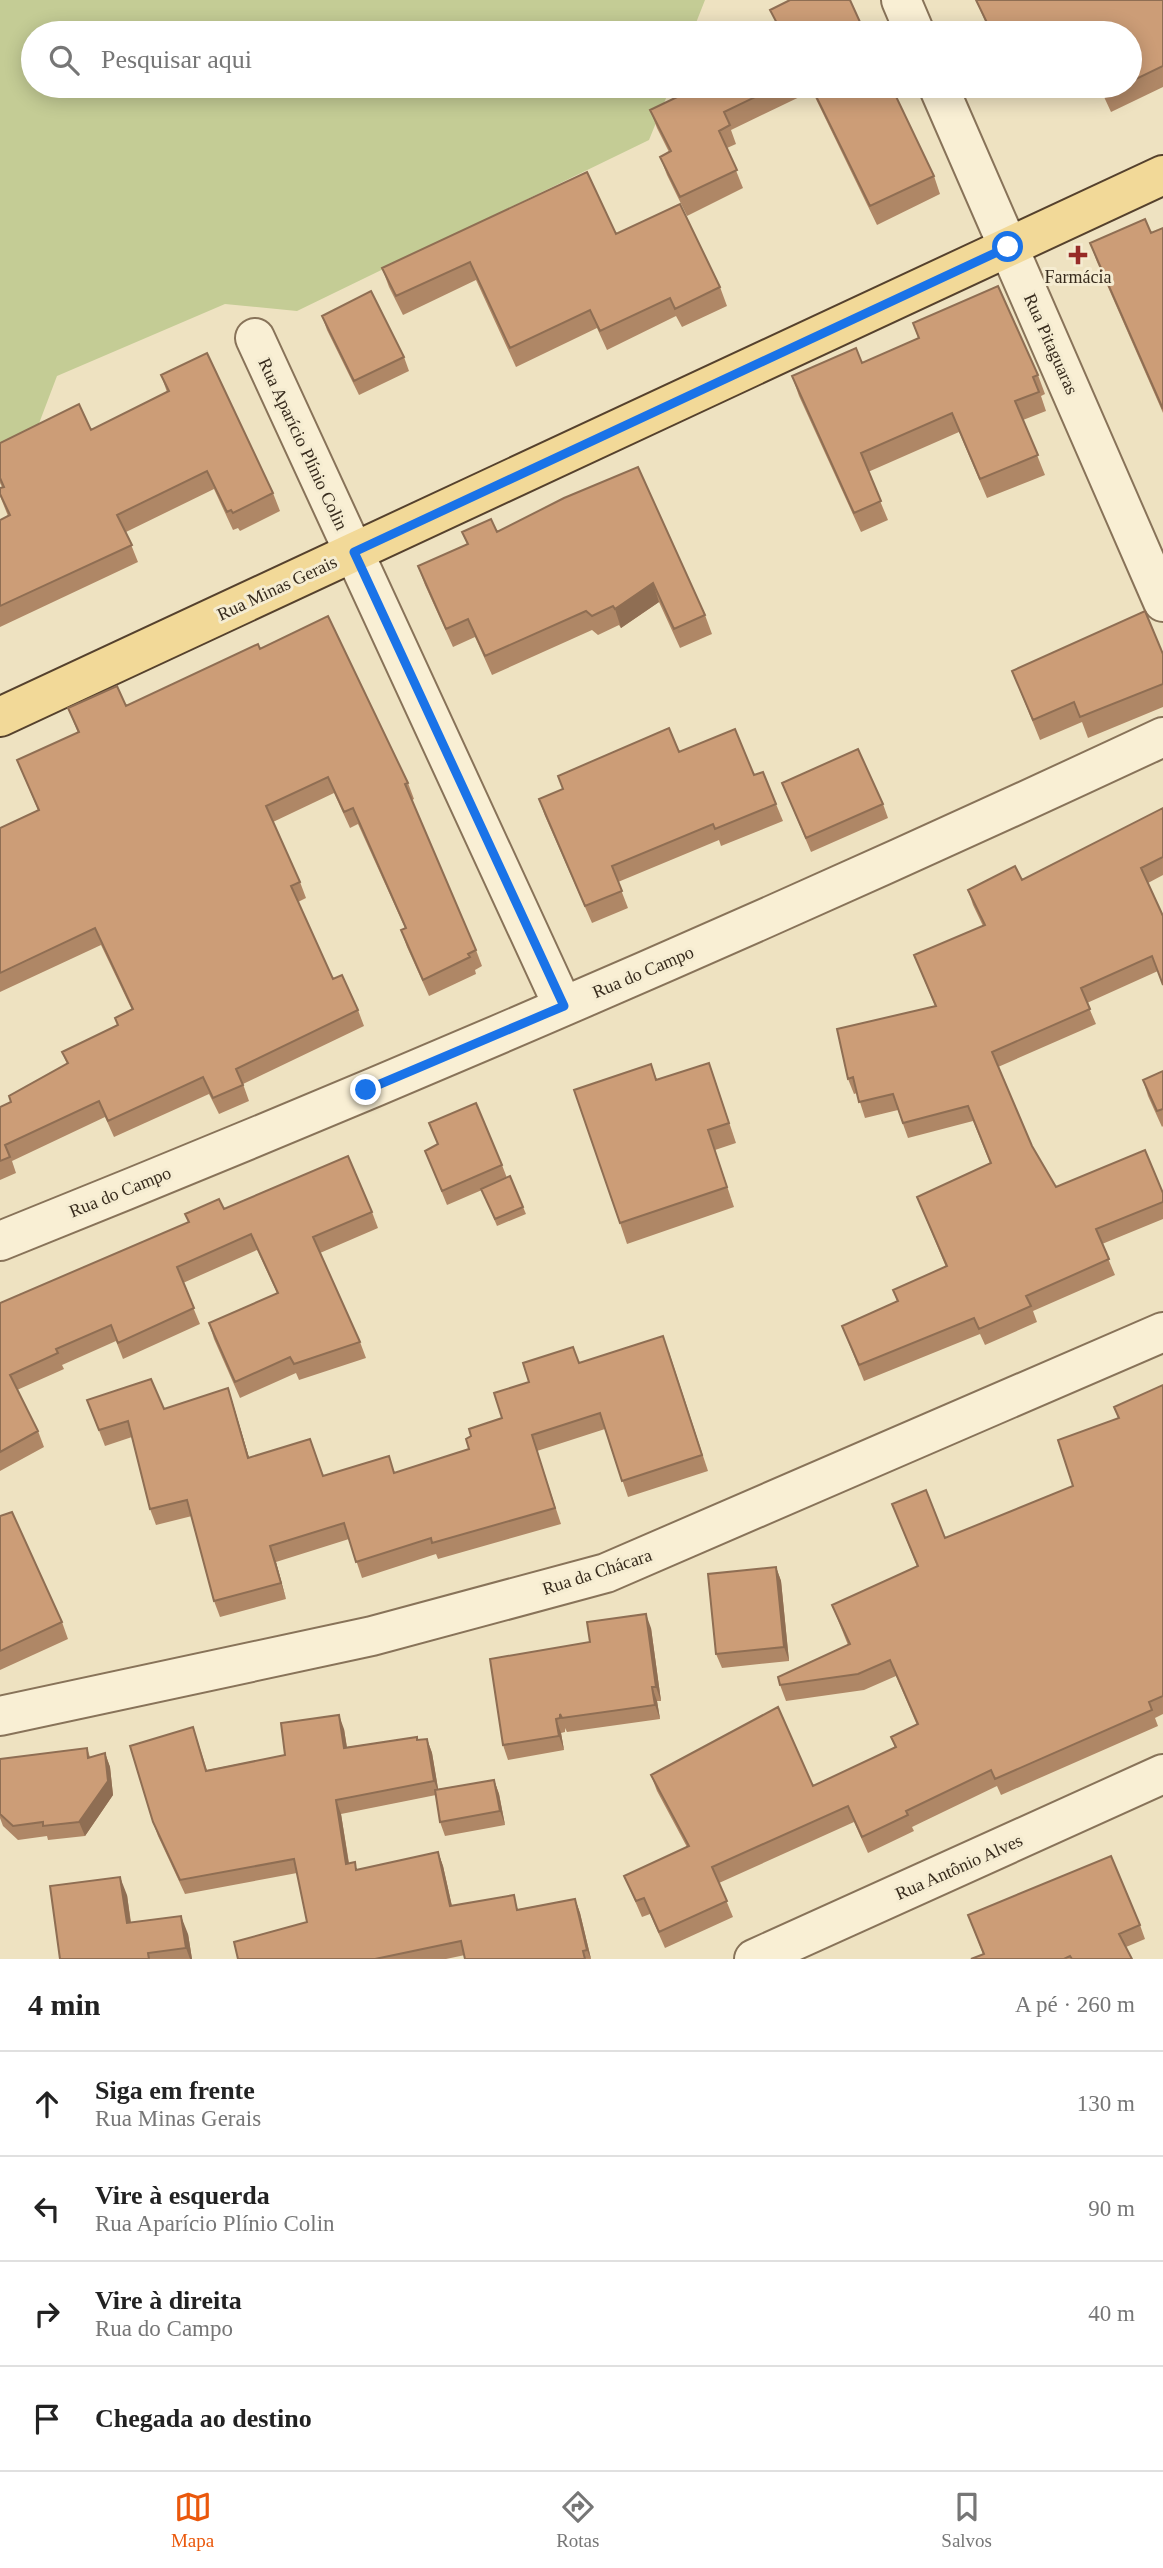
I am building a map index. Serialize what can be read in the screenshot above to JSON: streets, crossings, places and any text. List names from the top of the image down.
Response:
{
  "streets": {
    "main road": ["Rua Minas Gerais"],
    "street": [
      "Rua Pitaguaras",
      "Rua Aparício Plínio Colin",
      "Rua do Campo",
      "Rua da Chácara",
      "Rua Antônio Alves"
    ]
  },
  "crossings": [
    ["Rua Pitaguaras", "Rua Minas Gerais"],
    ["Rua Aparício Plínio Colin", "Rua Minas Gerais"],
    ["Rua Aparício Plínio Colin", "Rua do Campo"]
  ],
  "places": {
    "health": ["Farmácia"]
  },
  "page": {
    "search": "Pesquisar aqui",
    "heading": ["4 min", "A pé · 260 m"],
    "list": [
      ["Siga em frente", "Rua Minas Gerais", "130 m"],
      ["Vire à esquerda", "Rua Aparício Plínio Colin", "90 m"],
      ["Vire à direita", "Rua do Campo", "40 m"],
      "Chegada ao destino"
    ],
    "nav": ["Mapa", "Rotas", "Salvos"]
  }
}
